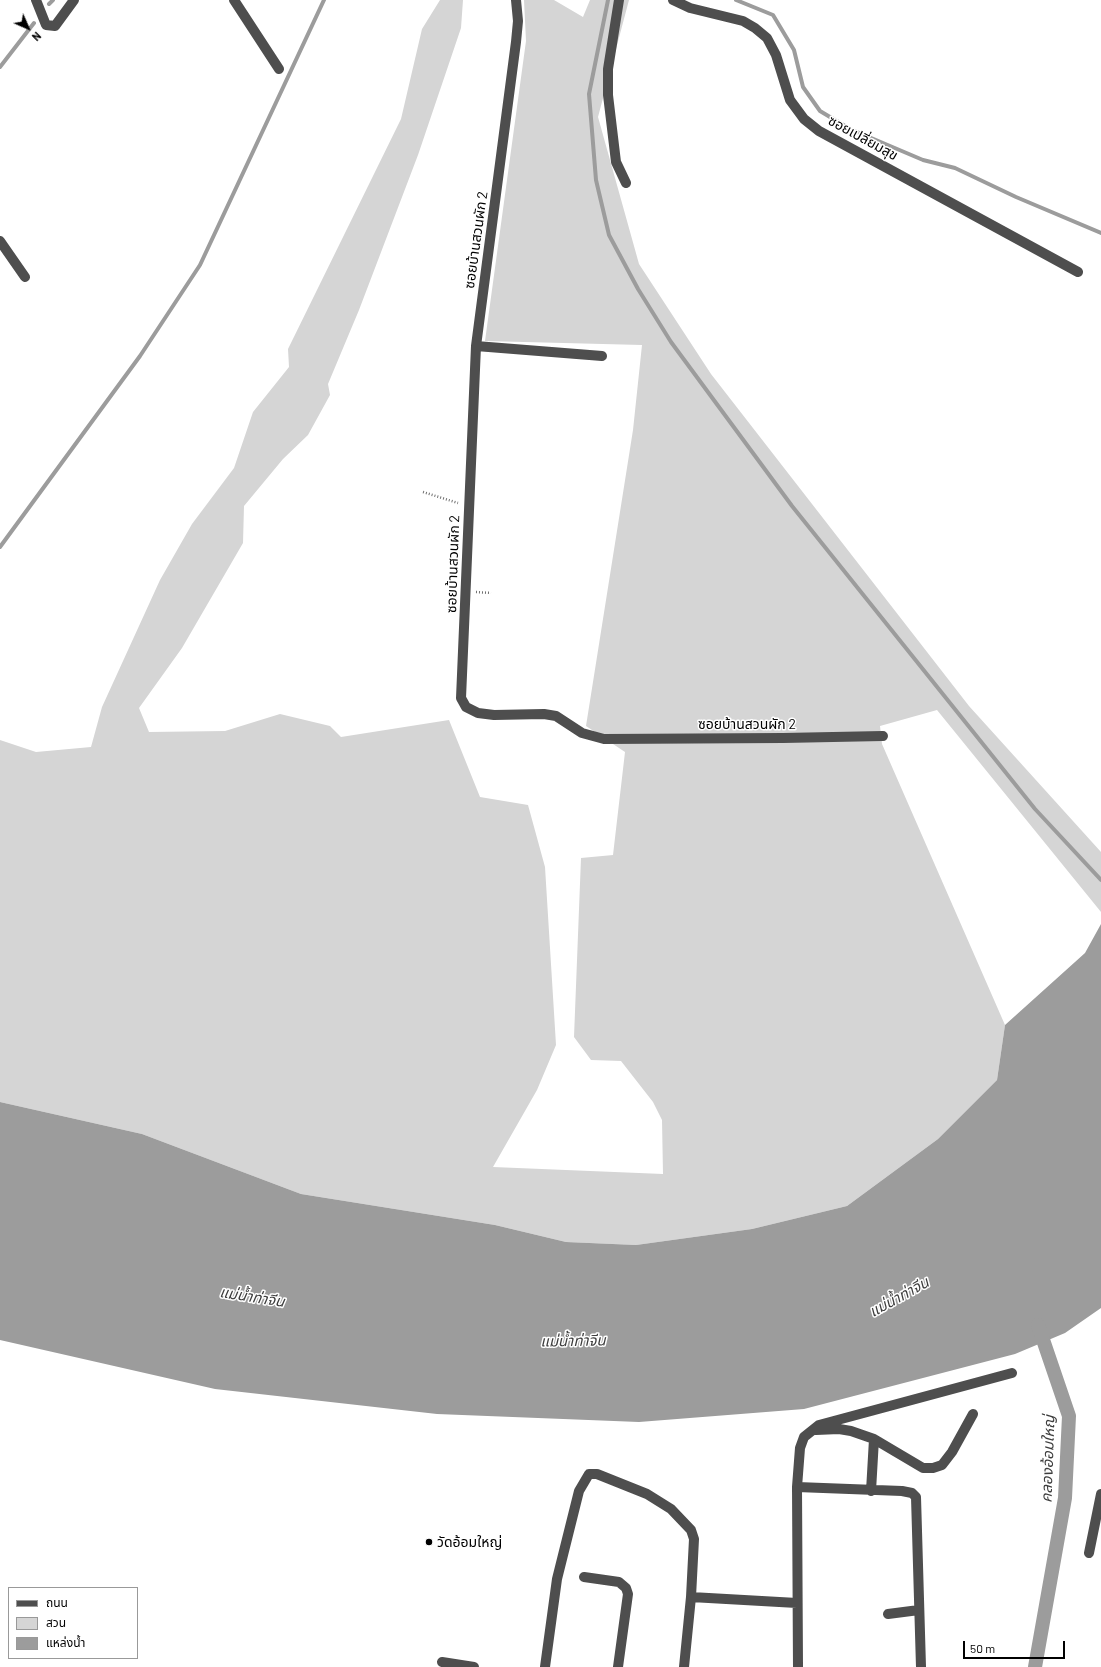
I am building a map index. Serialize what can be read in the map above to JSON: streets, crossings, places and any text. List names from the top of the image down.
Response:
{
  "streets": {
    "street": ["ซอยเปลี่ยมสุข", "ซอยบ้านสวนผัก 2"]
  },
  "water": ["แม่น้ำท่าจีน", "คลองอ้อมใหญ่"],
  "places": ["วัดอ้อมใหญ่"],
  "legend": ["ถนน", "สวน", "แหล่งน้ำ"],
  "scale_bar": "50 m",
  "north": "bottom right"
}
